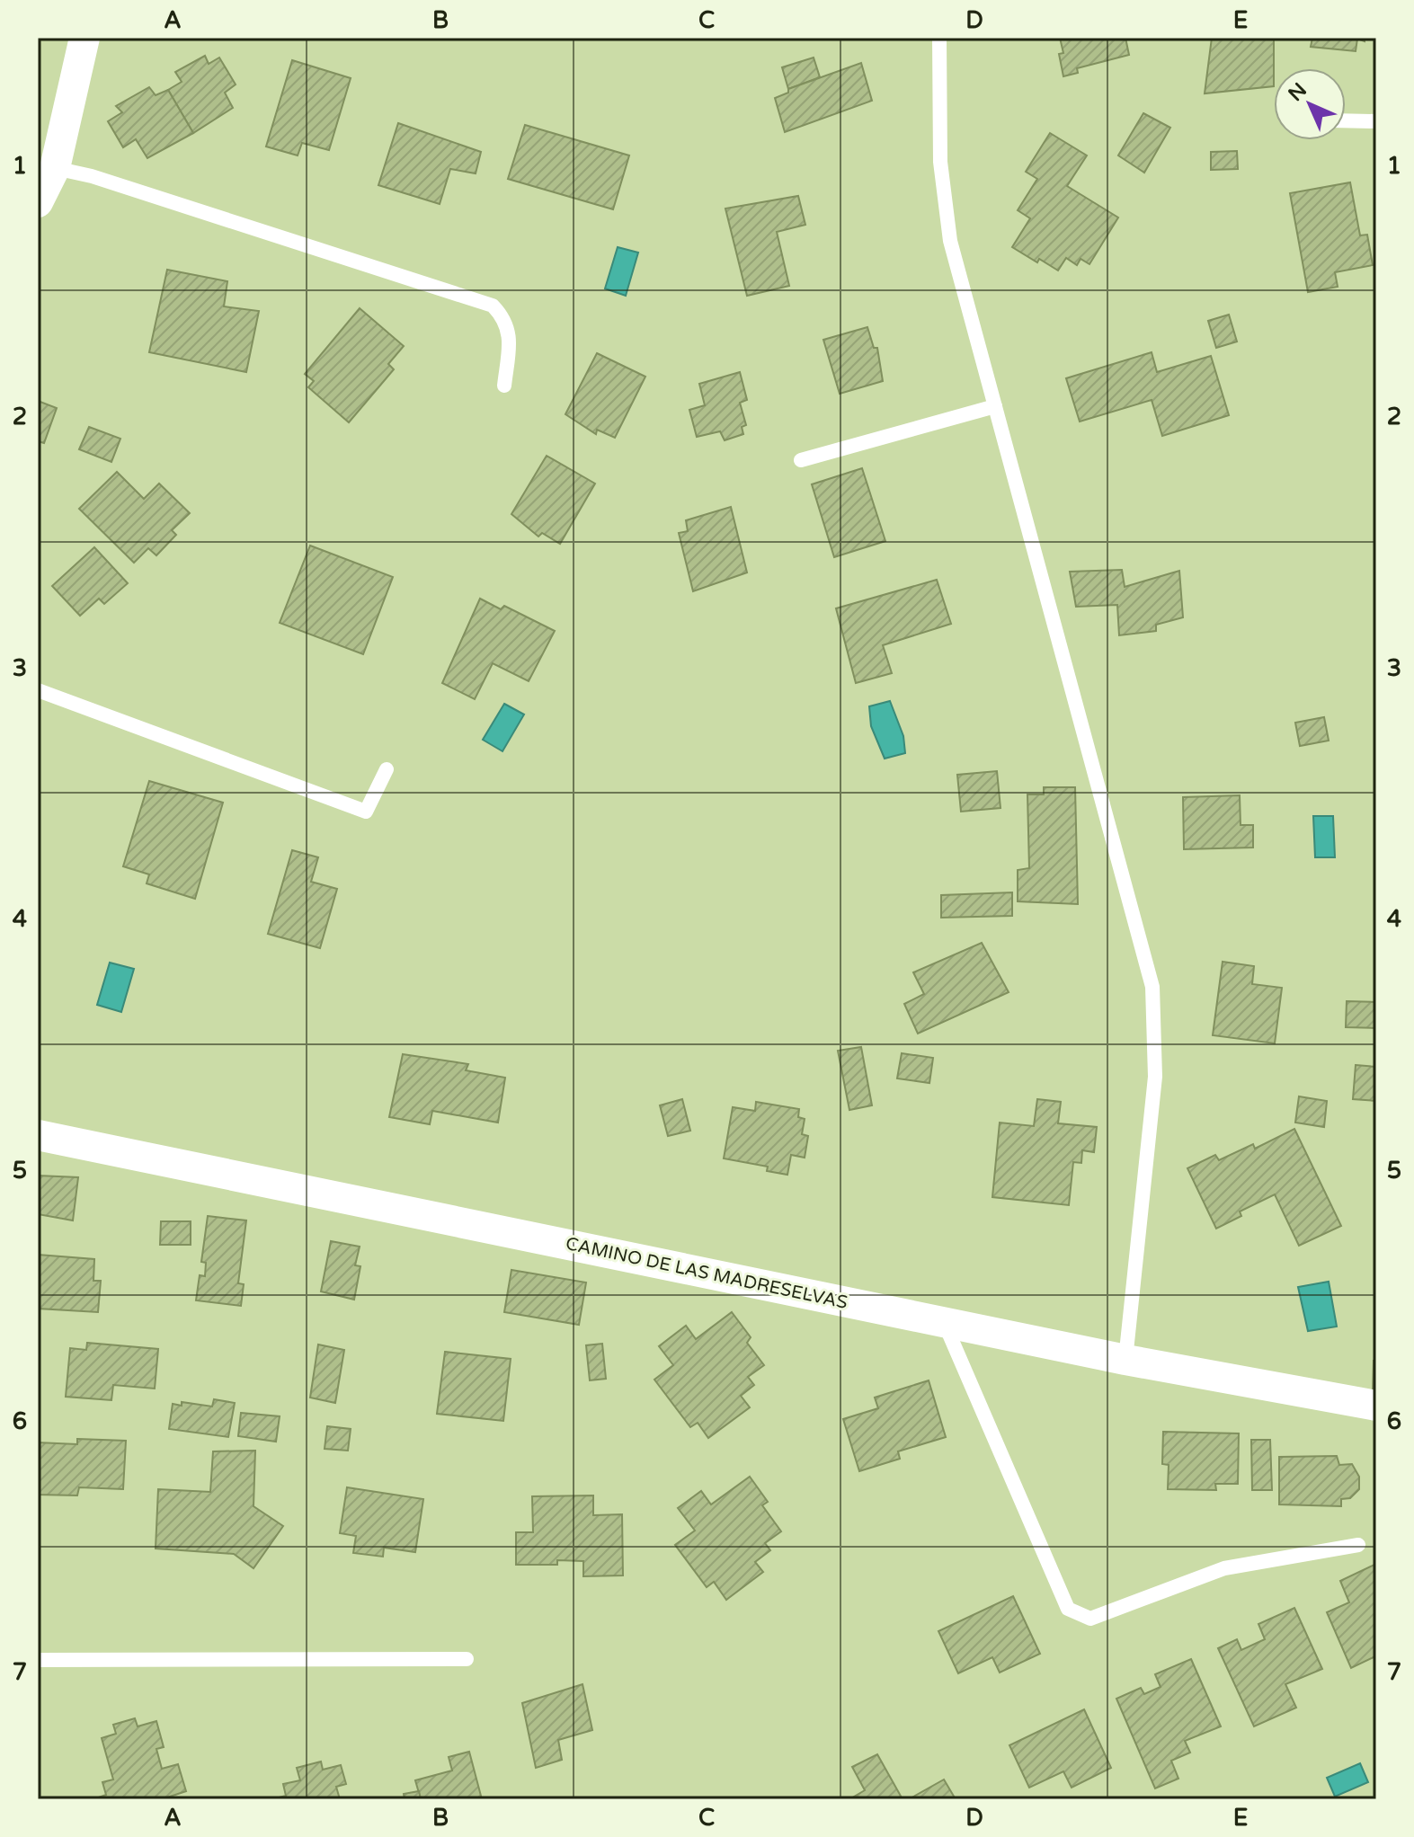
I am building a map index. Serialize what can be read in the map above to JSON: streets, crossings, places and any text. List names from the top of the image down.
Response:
{
  "streets": {
    "street": ["CAMINO DE LAS MADRESELVAS"]
  },
  "north": "top left",
  "grid": {
    "columns": [
      "A",
      "B",
      "C",
      "D",
      "E"
    ],
    "rows": [
      "1",
      "2",
      "3",
      "4",
      "5",
      "6",
      "7"
    ]
  }
}
